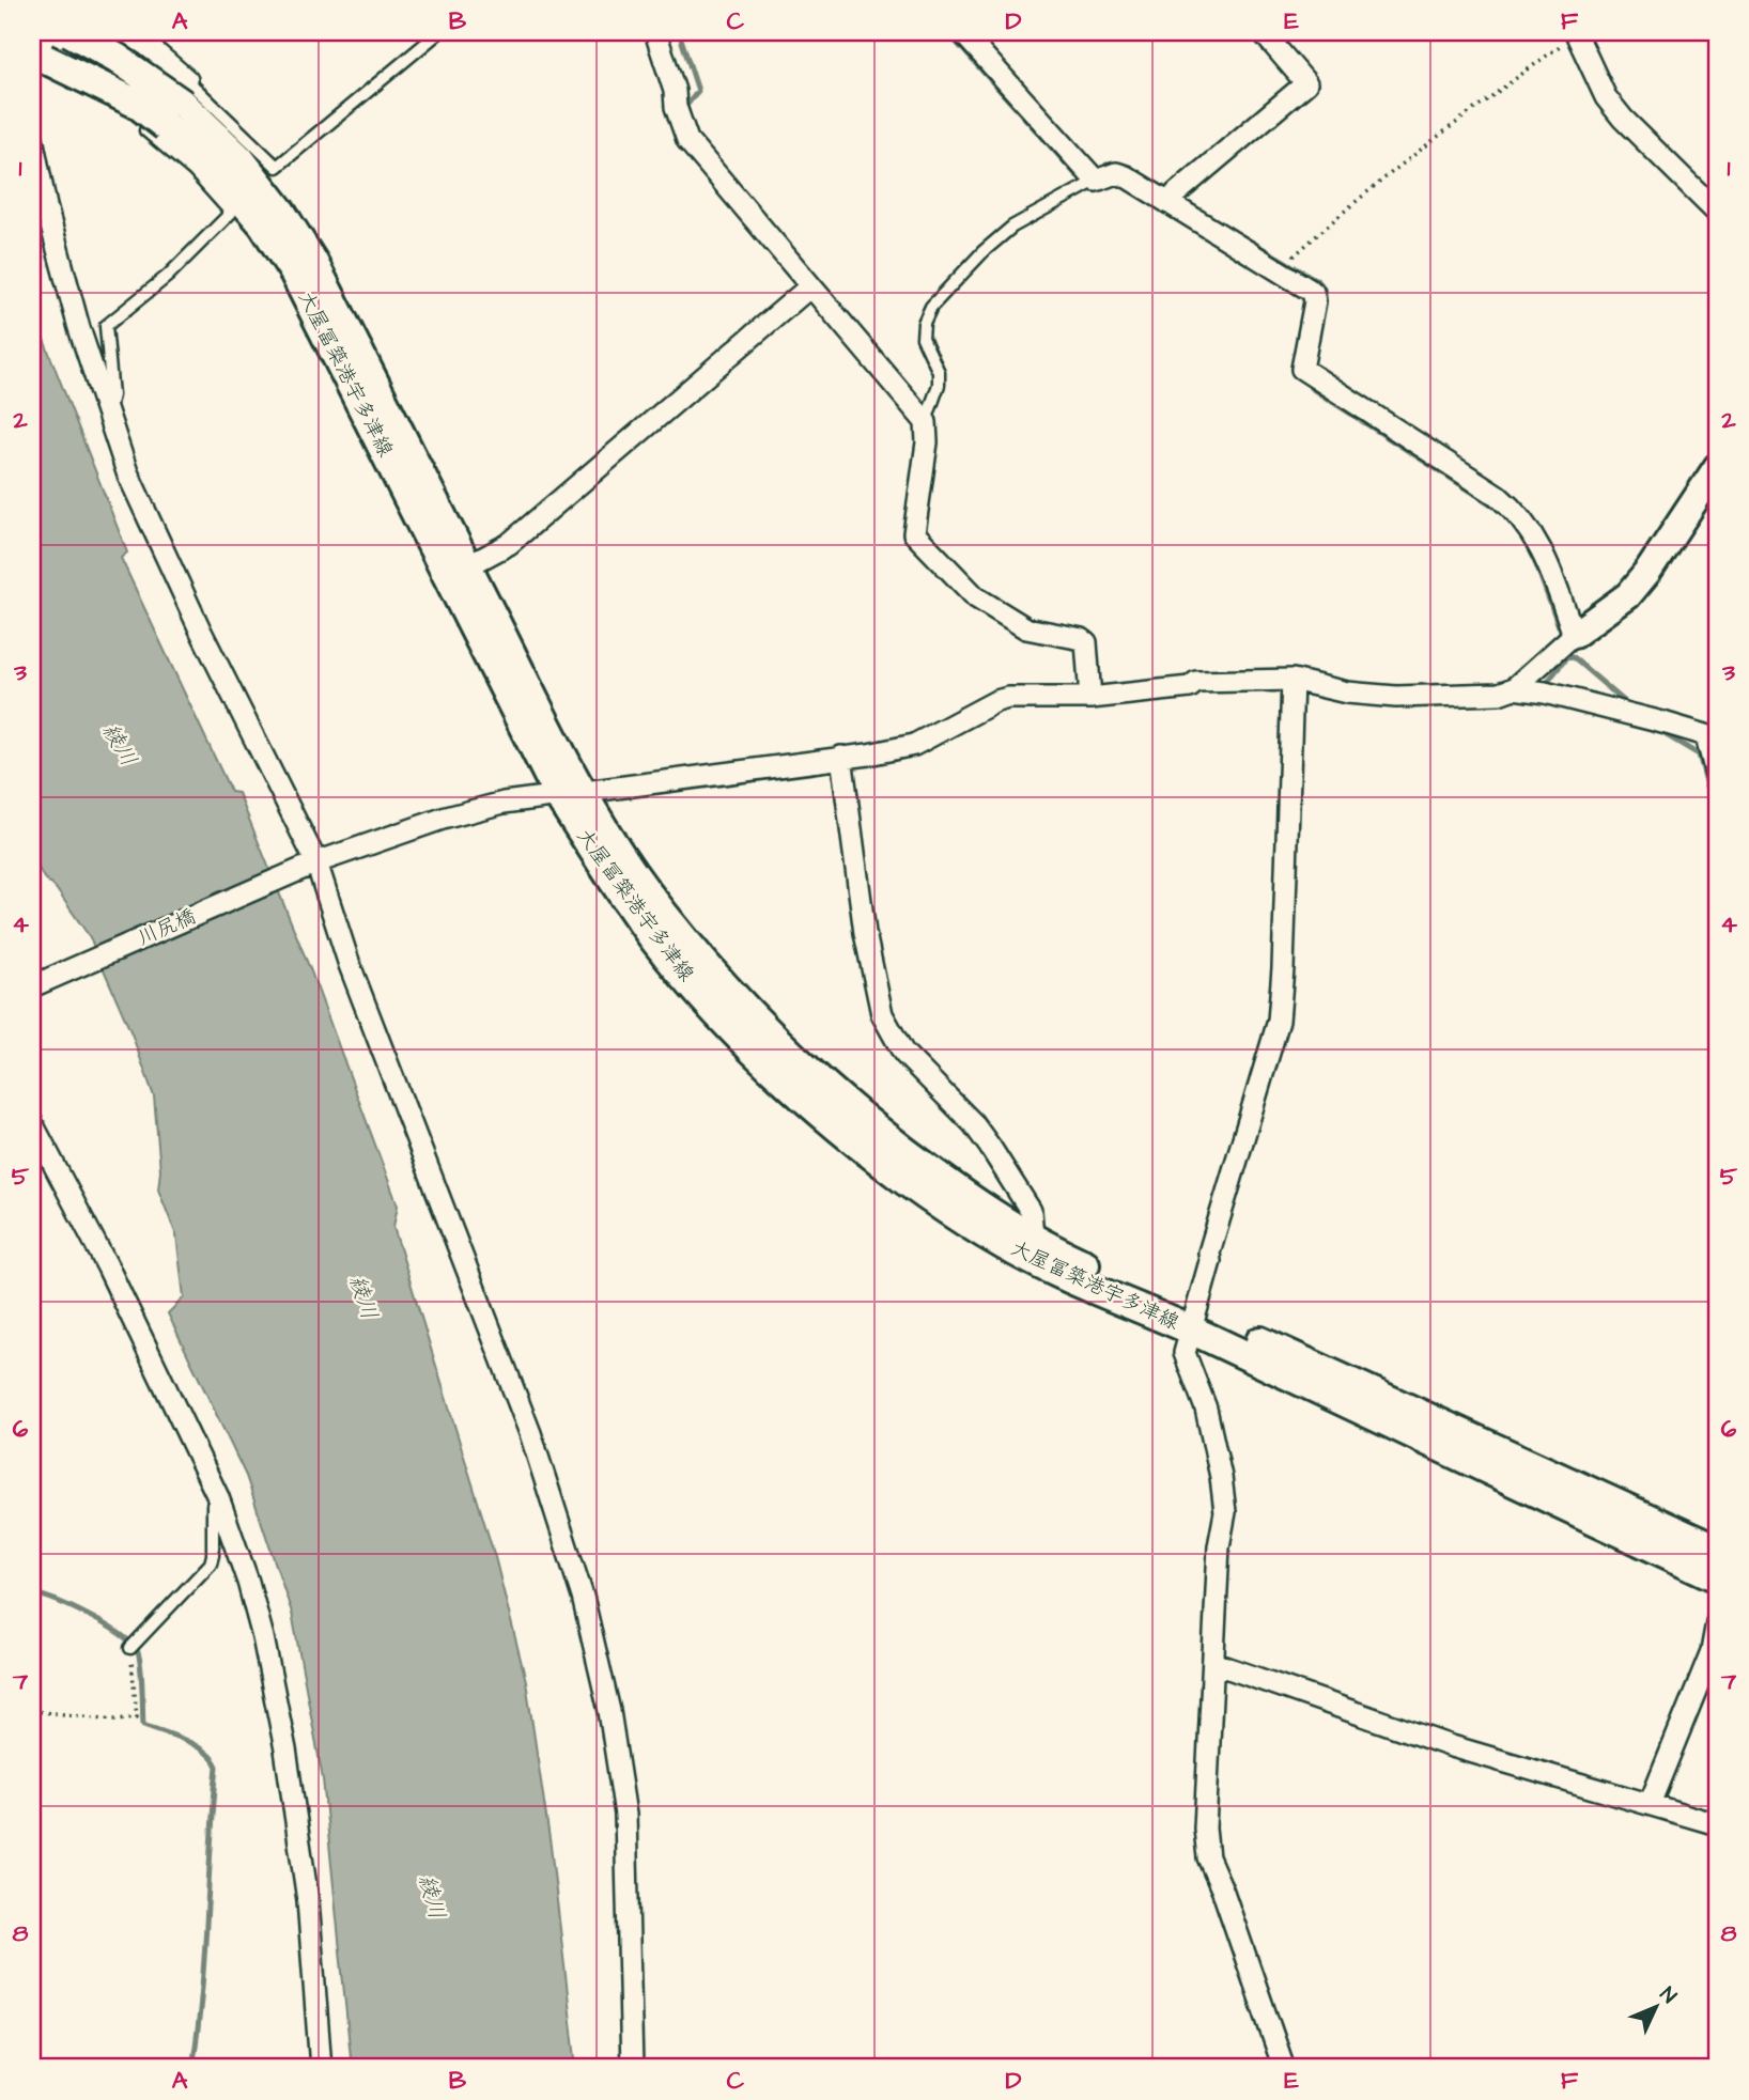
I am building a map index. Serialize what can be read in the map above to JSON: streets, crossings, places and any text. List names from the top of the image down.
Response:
{
  "streets": {
    "main road": ["大屋冨築港宇多津線"],
    "street": ["川尻橋"]
  },
  "crossings": [
    ["大屋冨築港宇多津線", "川尻橋"]
  ],
  "water": ["綾川"],
  "north": "top right",
  "grid": {
    "columns": [
      "A",
      "B",
      "C",
      "D",
      "E",
      "F"
    ],
    "rows": [
      "1",
      "2",
      "3",
      "4",
      "5",
      "6",
      "7",
      "8"
    ]
  }
}
